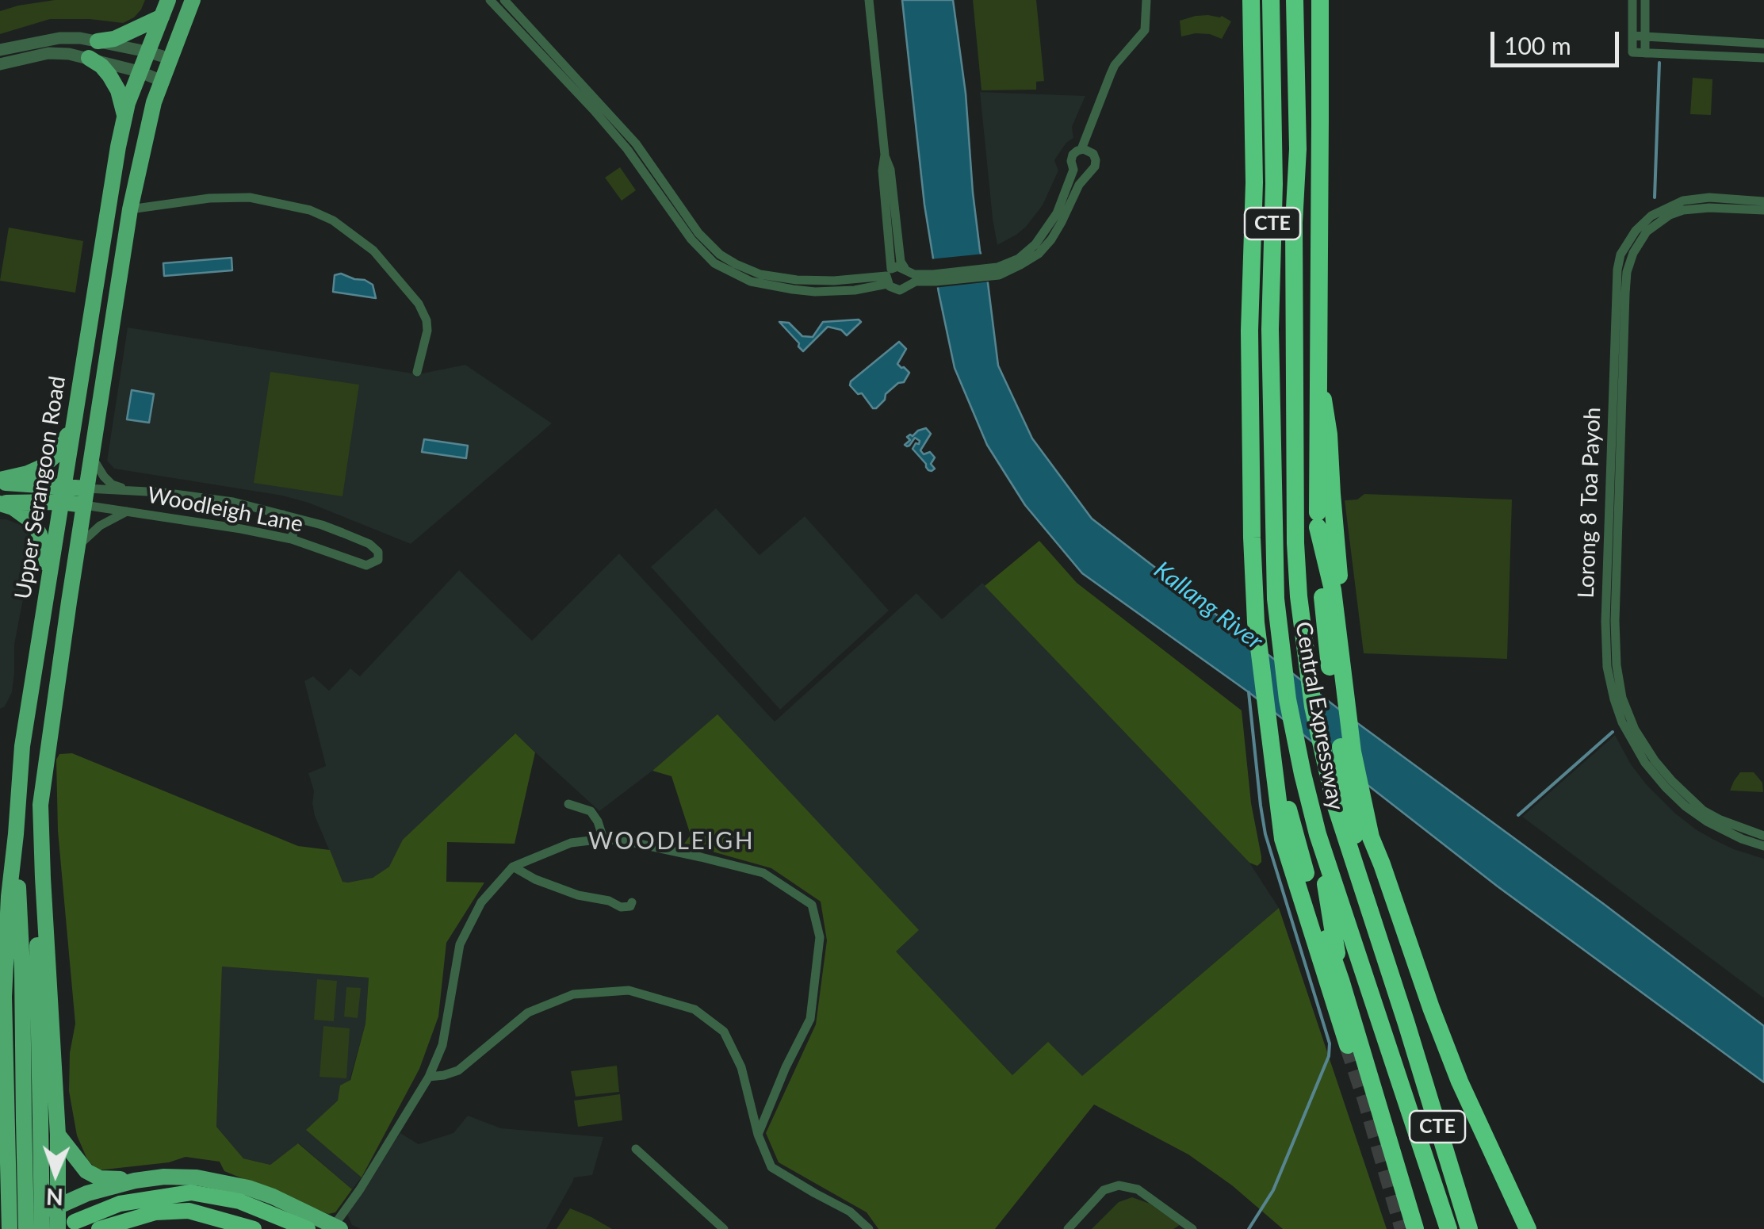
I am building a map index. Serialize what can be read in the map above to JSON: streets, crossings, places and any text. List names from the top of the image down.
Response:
{
  "streets": {
    "highway": ["CTE", "Central Expressway"],
    "main road": ["Upper Serangoon Road"],
    "street": ["Lorong 8 Toa Payoh", "Woodleigh Lane"]
  },
  "crossings": [
    ["CTE", "Central Expressway"],
    ["Upper Serangoon Road", "Woodleigh Lane"]
  ],
  "districts": ["WOODLEIGH"],
  "water": ["Kallang River"],
  "scale_bar": "100 m",
  "north": "bottom"
}
